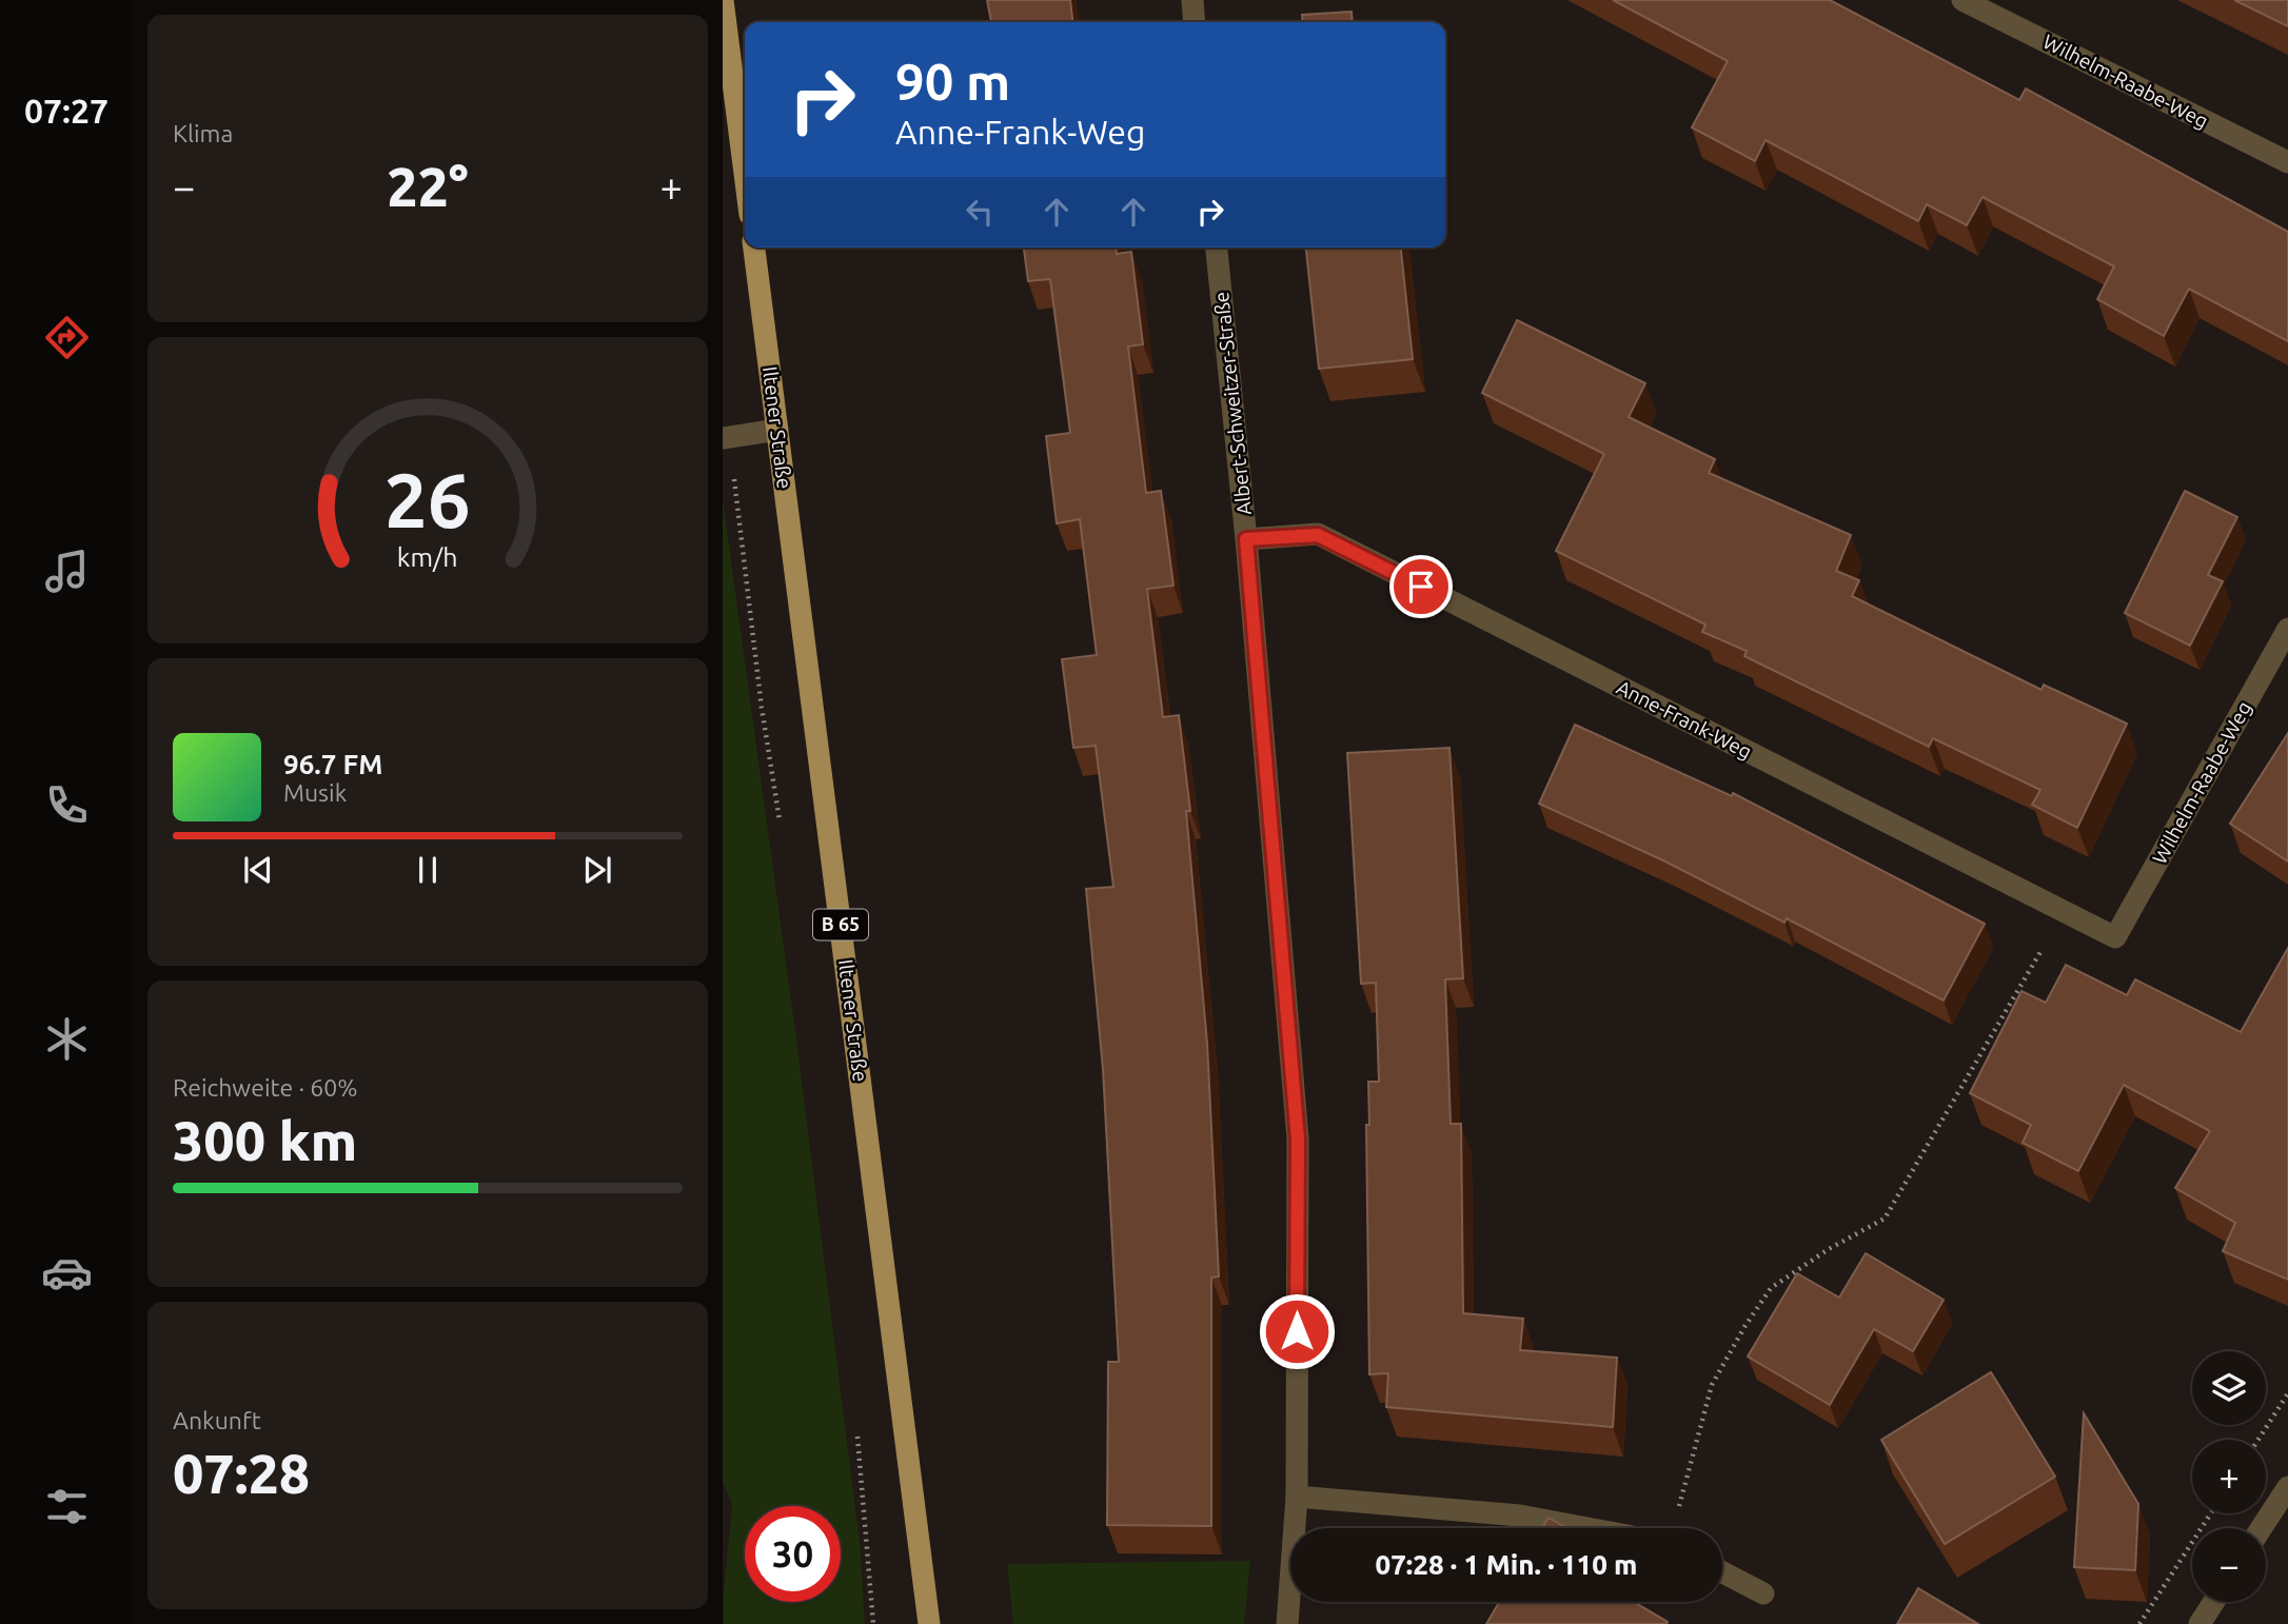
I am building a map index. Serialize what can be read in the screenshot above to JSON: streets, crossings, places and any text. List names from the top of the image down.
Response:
{
  "streets": {
    "main road": ["Iltener Straße", "B 65"],
    "street": ["Wilhelm-Raabe-Weg", "Albert-Schweitzer-Straße", "Anne-Frank-Weg"]
  },
  "crossings": [
    ["Wilhelm-Raabe-Weg", "Anne-Frank-Weg"],
    ["Albert-Schweitzer-Straße", "Anne-Frank-Weg"]
  ],
  "page": {
    "tabs": "07:27",
    "tile": [
      "Klima",
      ["Reichweite · 60%", "300 km"],
      ["Ankunft", "07:28"]
    ],
    "turn": ["90 m", "Anne-Frank-Weg"],
    "heat": ["−", "22°", "+"],
    "song": ["96.7 FM", "Musik"],
    "map_buttons": ["+", "−"],
    "limit": "30",
    "trip": "07:28 · 1 Min. · 110 m",
    "gauge": ["26", "km/h"]
  }
}
